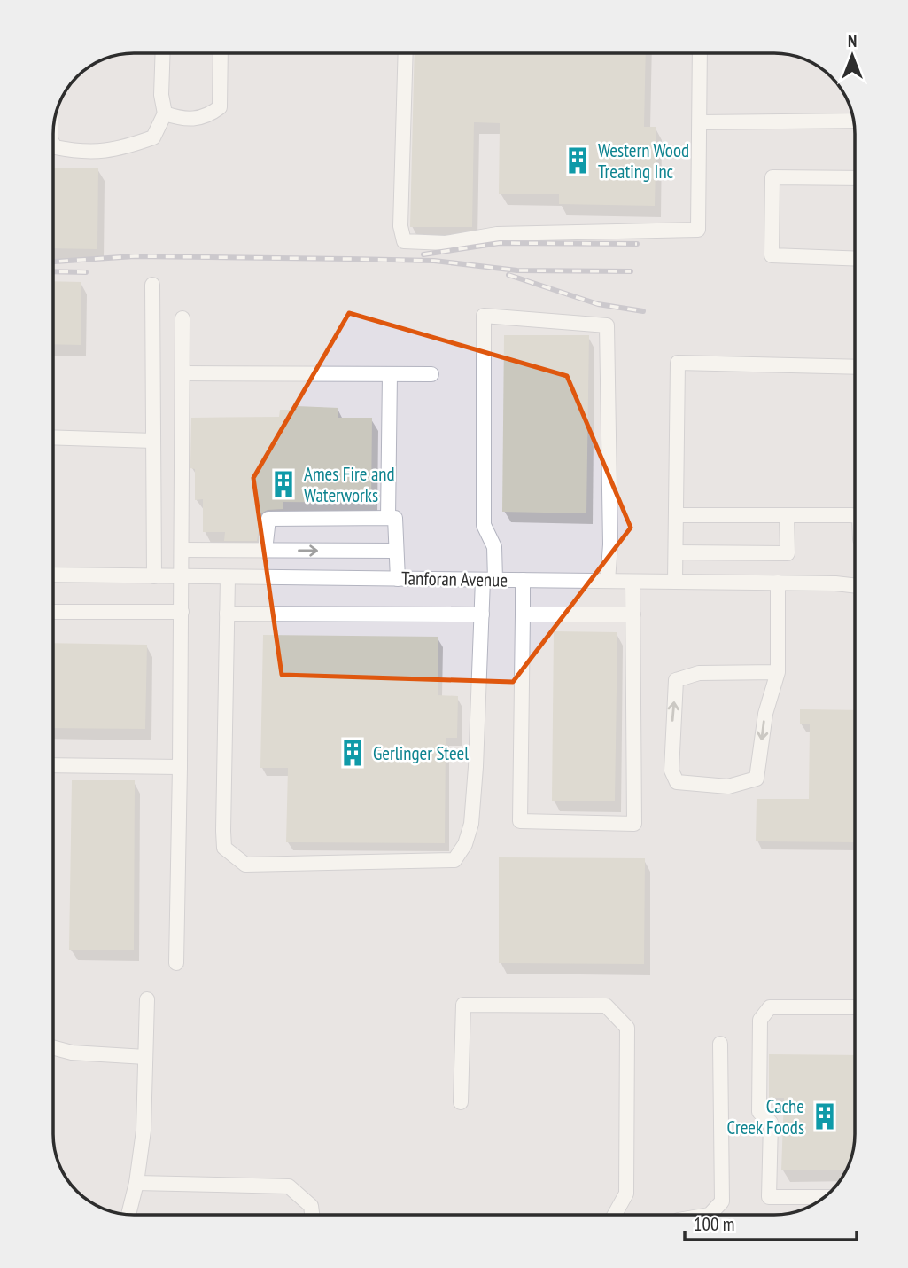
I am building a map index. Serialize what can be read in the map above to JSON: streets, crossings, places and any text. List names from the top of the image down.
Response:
{
  "streets": {
    "street": ["Tanforan Avenue"]
  },
  "places": {
    "building": [
      "Western Wood Treating Inc",
      "Ames Fire and Waterworks",
      "Gerlinger Steel",
      "Cache Creek Foods"
    ]
  },
  "scale_bar": "100 m",
  "north": "top"
}
